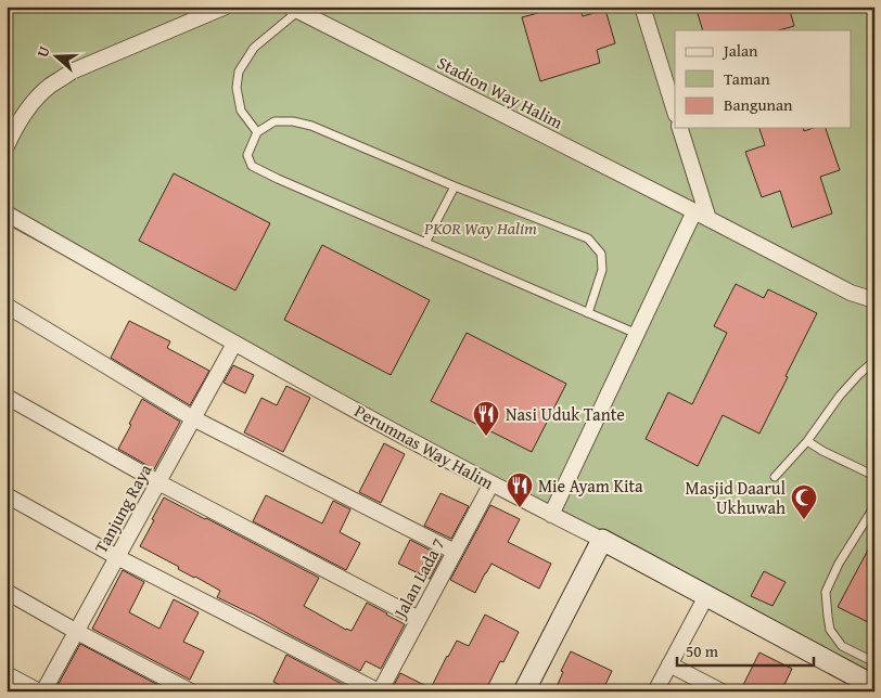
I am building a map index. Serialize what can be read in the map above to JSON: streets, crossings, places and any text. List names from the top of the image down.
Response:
{
  "streets": {
    "street": [
      "Stadion Way Halim",
      "Perumnas Way Halim",
      "Tanjung Raya",
      "Jalan Lada 7"
    ]
  },
  "crossings": [
    ["Perumnas Way Halim", "Tanjung Raya"],
    ["Perumnas Way Halim", "Jalan Lada 7"]
  ],
  "parks": ["PKOR Way Halim"],
  "places": {
    "restaurant": ["Nasi Uduk Tante", "Mie Ayam Kita"],
    "mosque": ["Masjid Daarul Ukhuwah"]
  },
  "legend": ["Jalan", "Taman", "Bangunan"],
  "scale_bar": "50 m",
  "north": "left"
}
